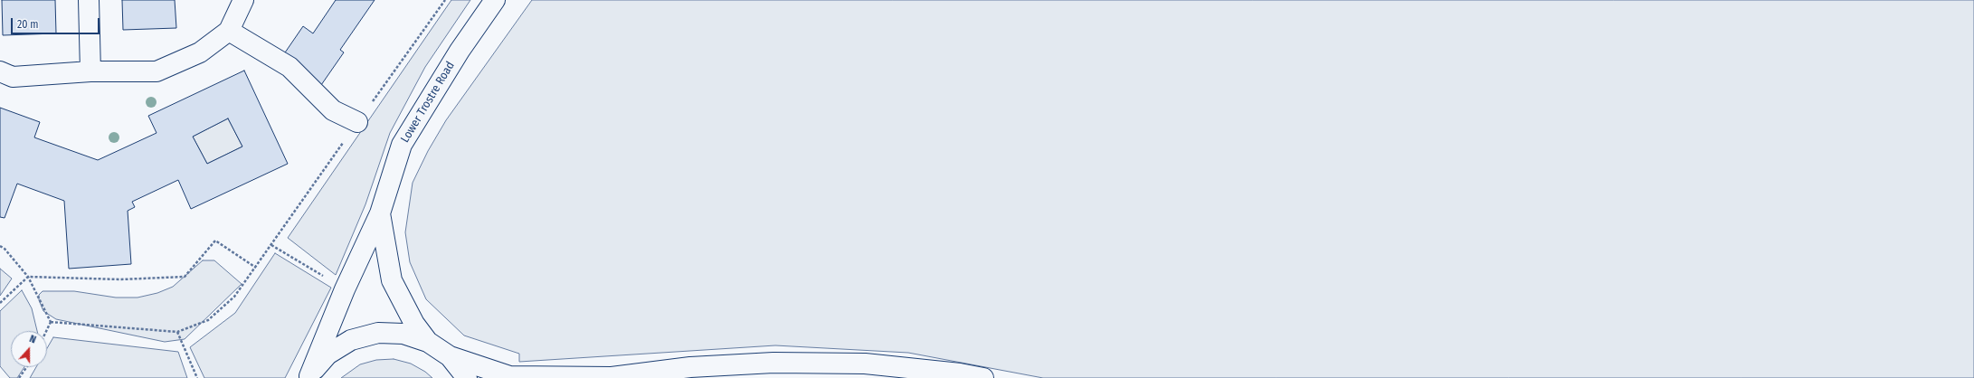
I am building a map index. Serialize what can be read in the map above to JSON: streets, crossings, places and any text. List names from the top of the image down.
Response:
{
  "streets": {
    "main road": ["Lower Trostre Road"]
  },
  "scale_bar": "20 m",
  "north": "top"
}
